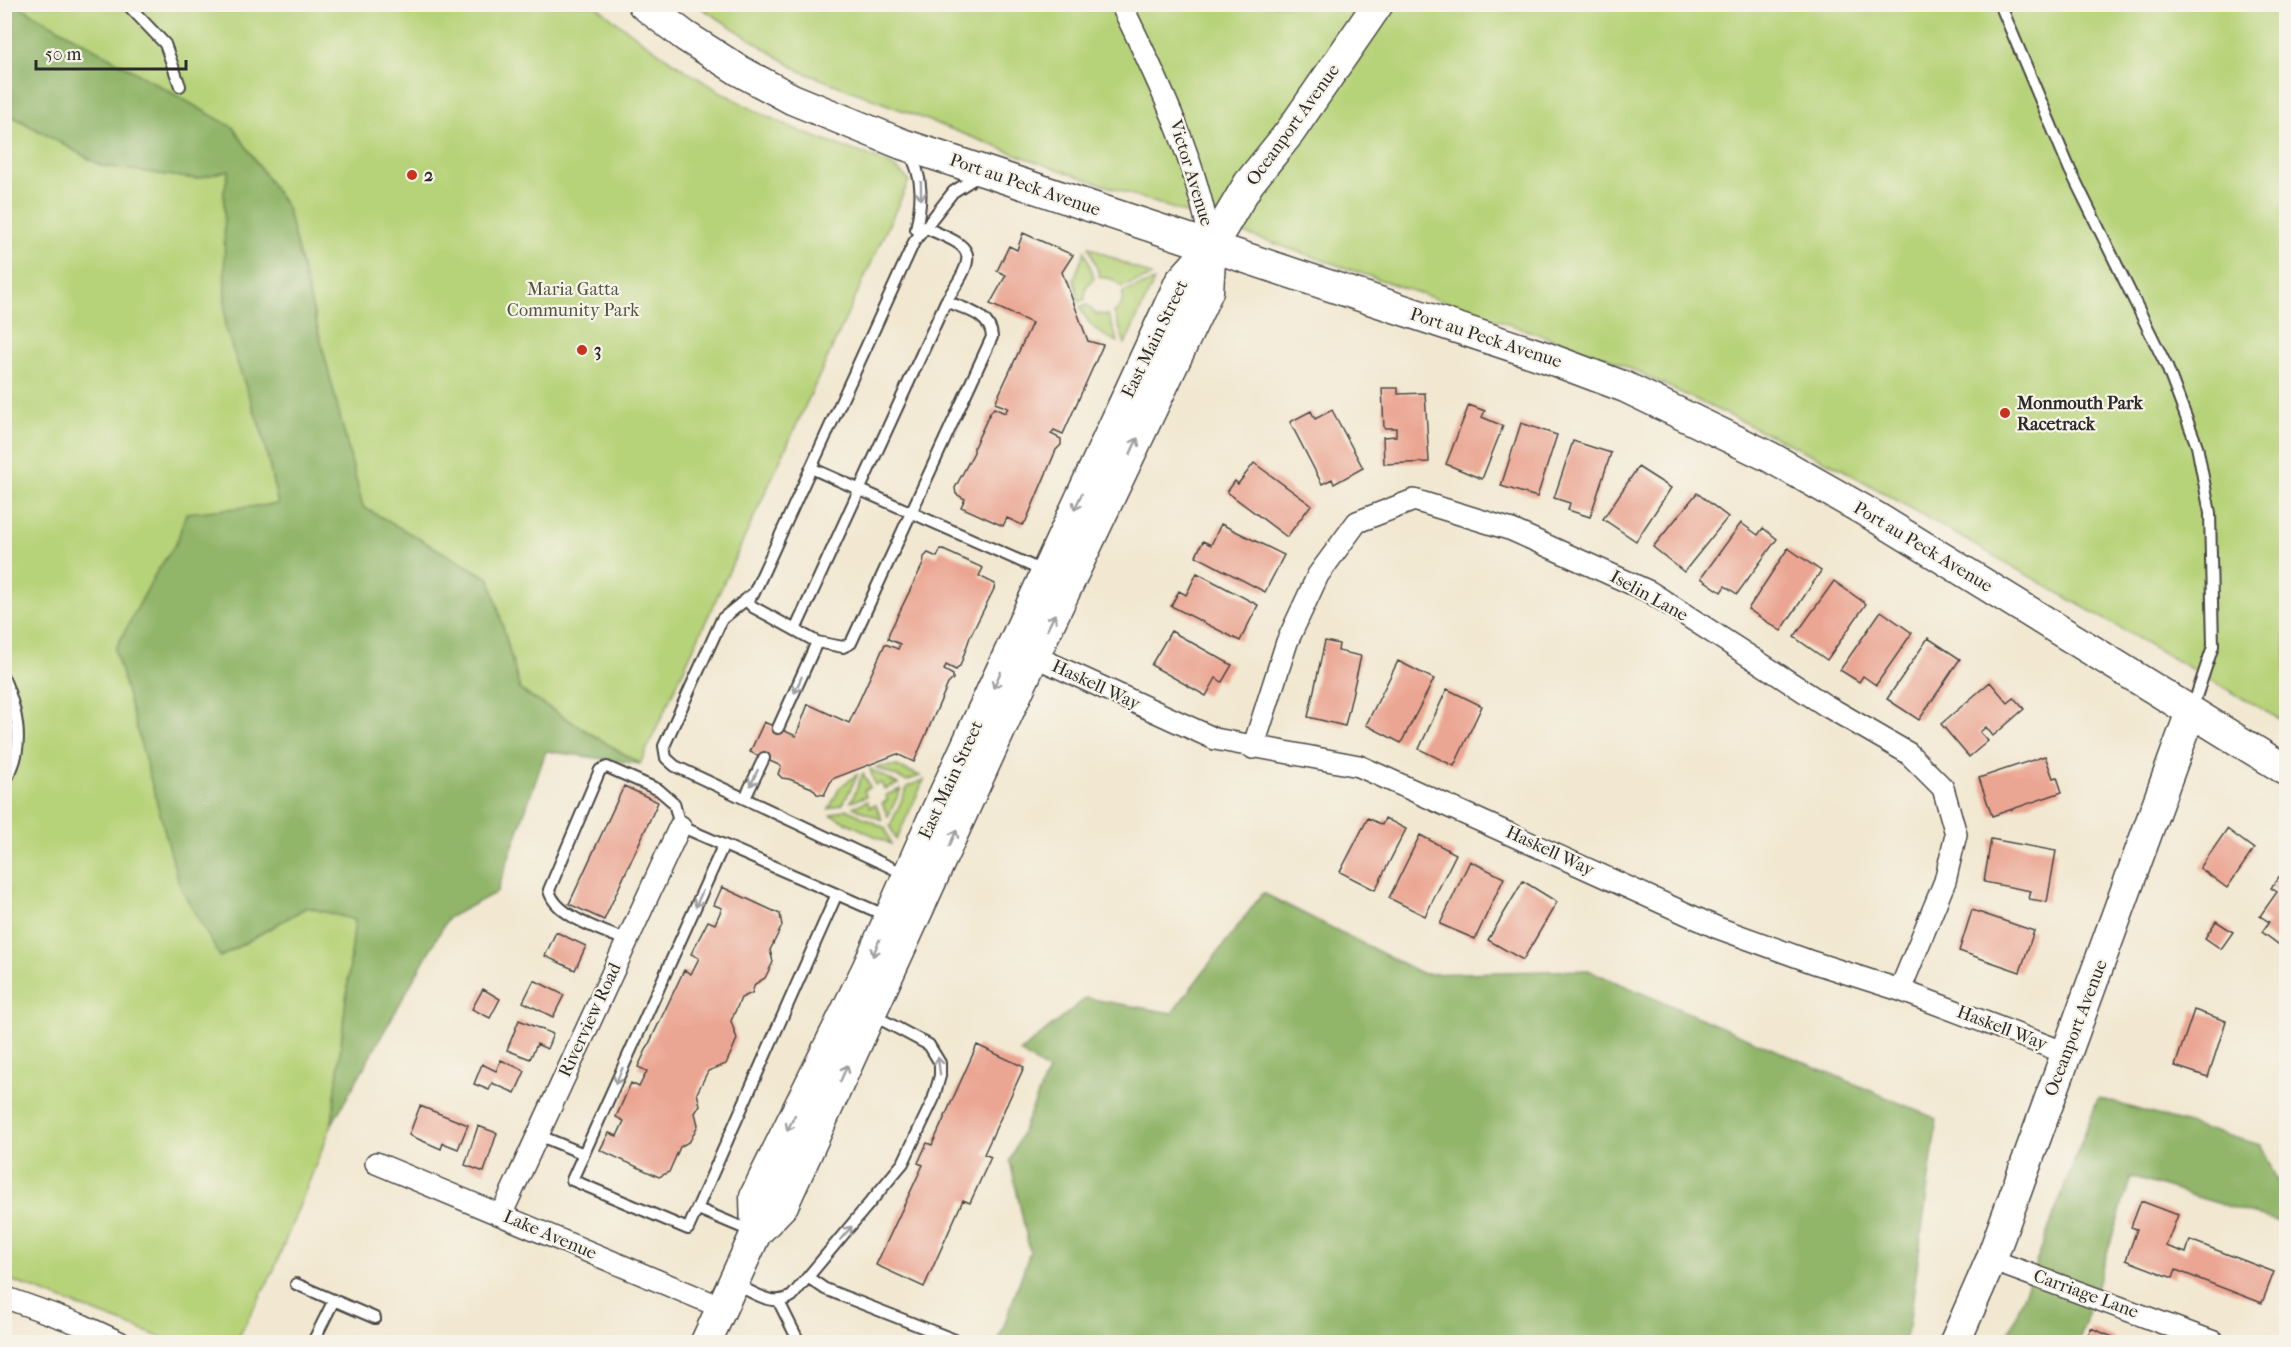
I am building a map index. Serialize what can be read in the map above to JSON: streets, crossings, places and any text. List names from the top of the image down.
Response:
{
  "streets": {
    "main road": ["Oceanport Avenue", "Port au Peck Avenue", "East Main Street"],
    "street": [
      "Victor Avenue",
      "Iselin Lane",
      "Haskell Way",
      "Riverview Road",
      "Lake Avenue",
      "Carriage Lane"
    ]
  },
  "crossings": [
    ["Oceanport Avenue", "Victor Avenue"],
    ["Oceanport Avenue", "Port au Peck Avenue"],
    ["Oceanport Avenue", "East Main Street"],
    ["Oceanport Avenue", "Haskell Way"],
    ["Oceanport Avenue", "Carriage Lane"],
    ["Victor Avenue", "Port au Peck Avenue"],
    ["Victor Avenue", "East Main Street"],
    ["Port au Peck Avenue", "East Main Street"],
    ["East Main Street", "Haskell Way"],
    ["East Main Street", "Lake Avenue"],
    ["Iselin Lane", "Haskell Way"],
    ["Riverview Road", "Lake Avenue"]
  ],
  "parks": ["Maria Gatta Community Park"],
  "places": ["2", "3", "Monmouth Park Racetrack"],
  "scale_bar": "50 m"
}
